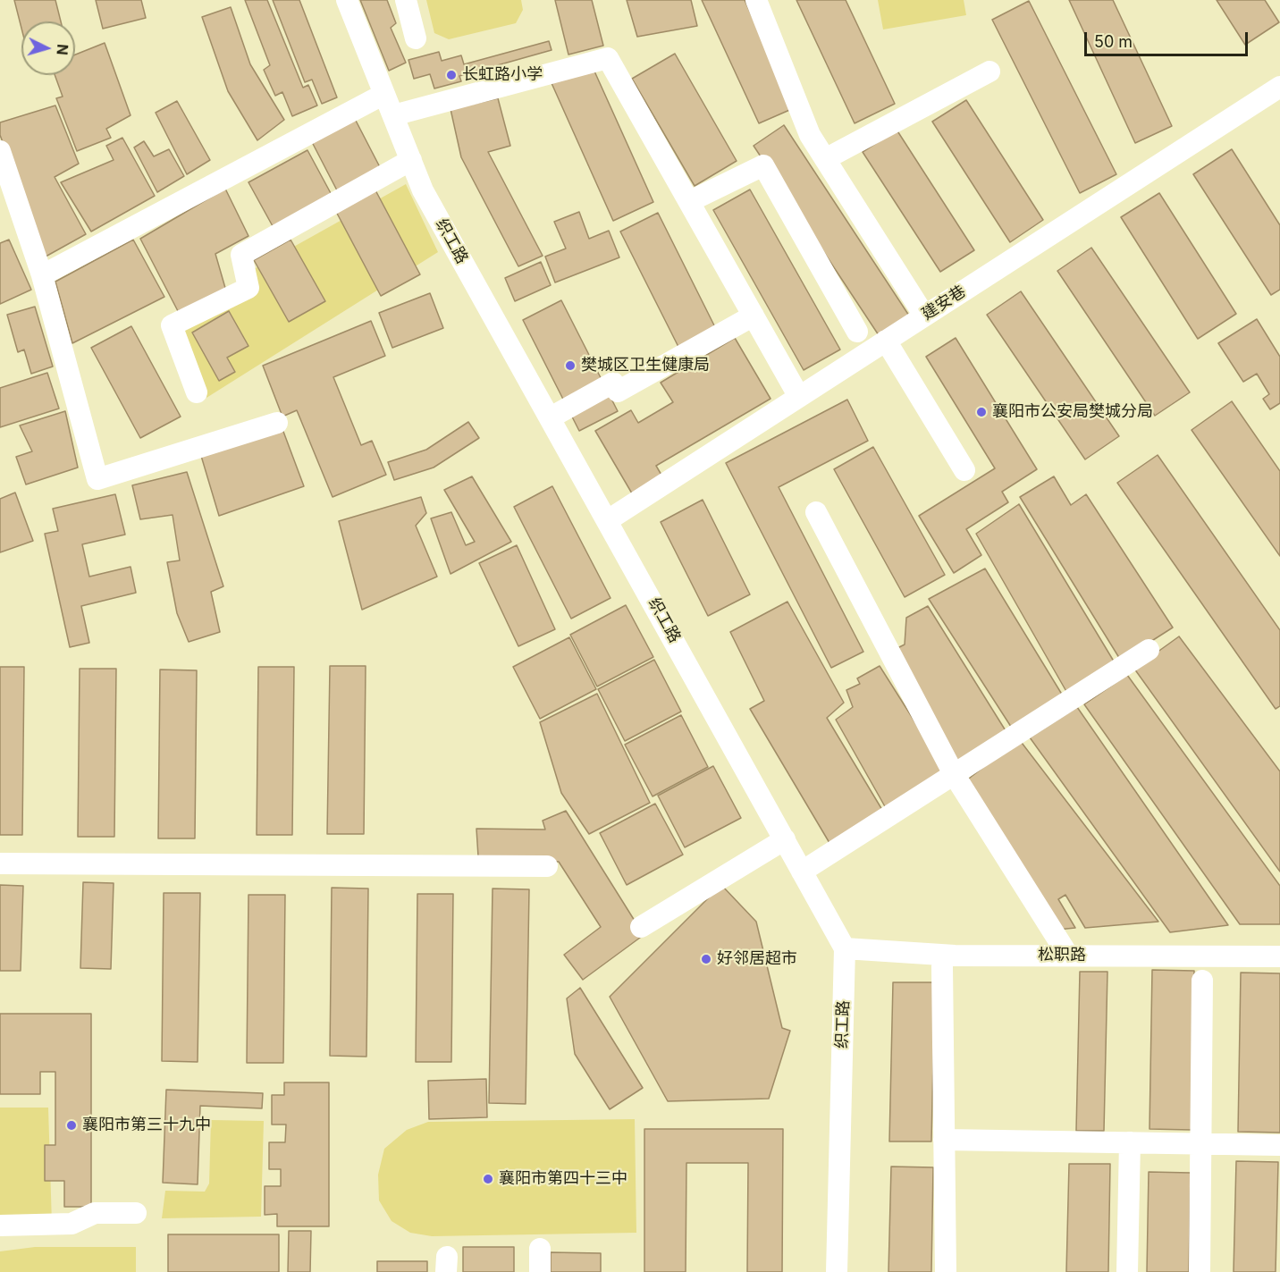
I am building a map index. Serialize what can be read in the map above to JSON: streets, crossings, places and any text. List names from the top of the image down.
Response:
{
  "streets": {
    "street": ["织工路", "建安巷", "松职路"]
  },
  "crossings": [
    ["织工路", "建安巷"],
    ["织工路", "松职路"]
  ],
  "places": [
    "长虹路小学",
    "樊城区卫生健康局",
    "襄阳市公安局樊城分局",
    "好邻居超市",
    "襄阳市第三十九中",
    "襄阳市第四十三中"
  ],
  "scale_bar": "50 m",
  "north": "right"
}
